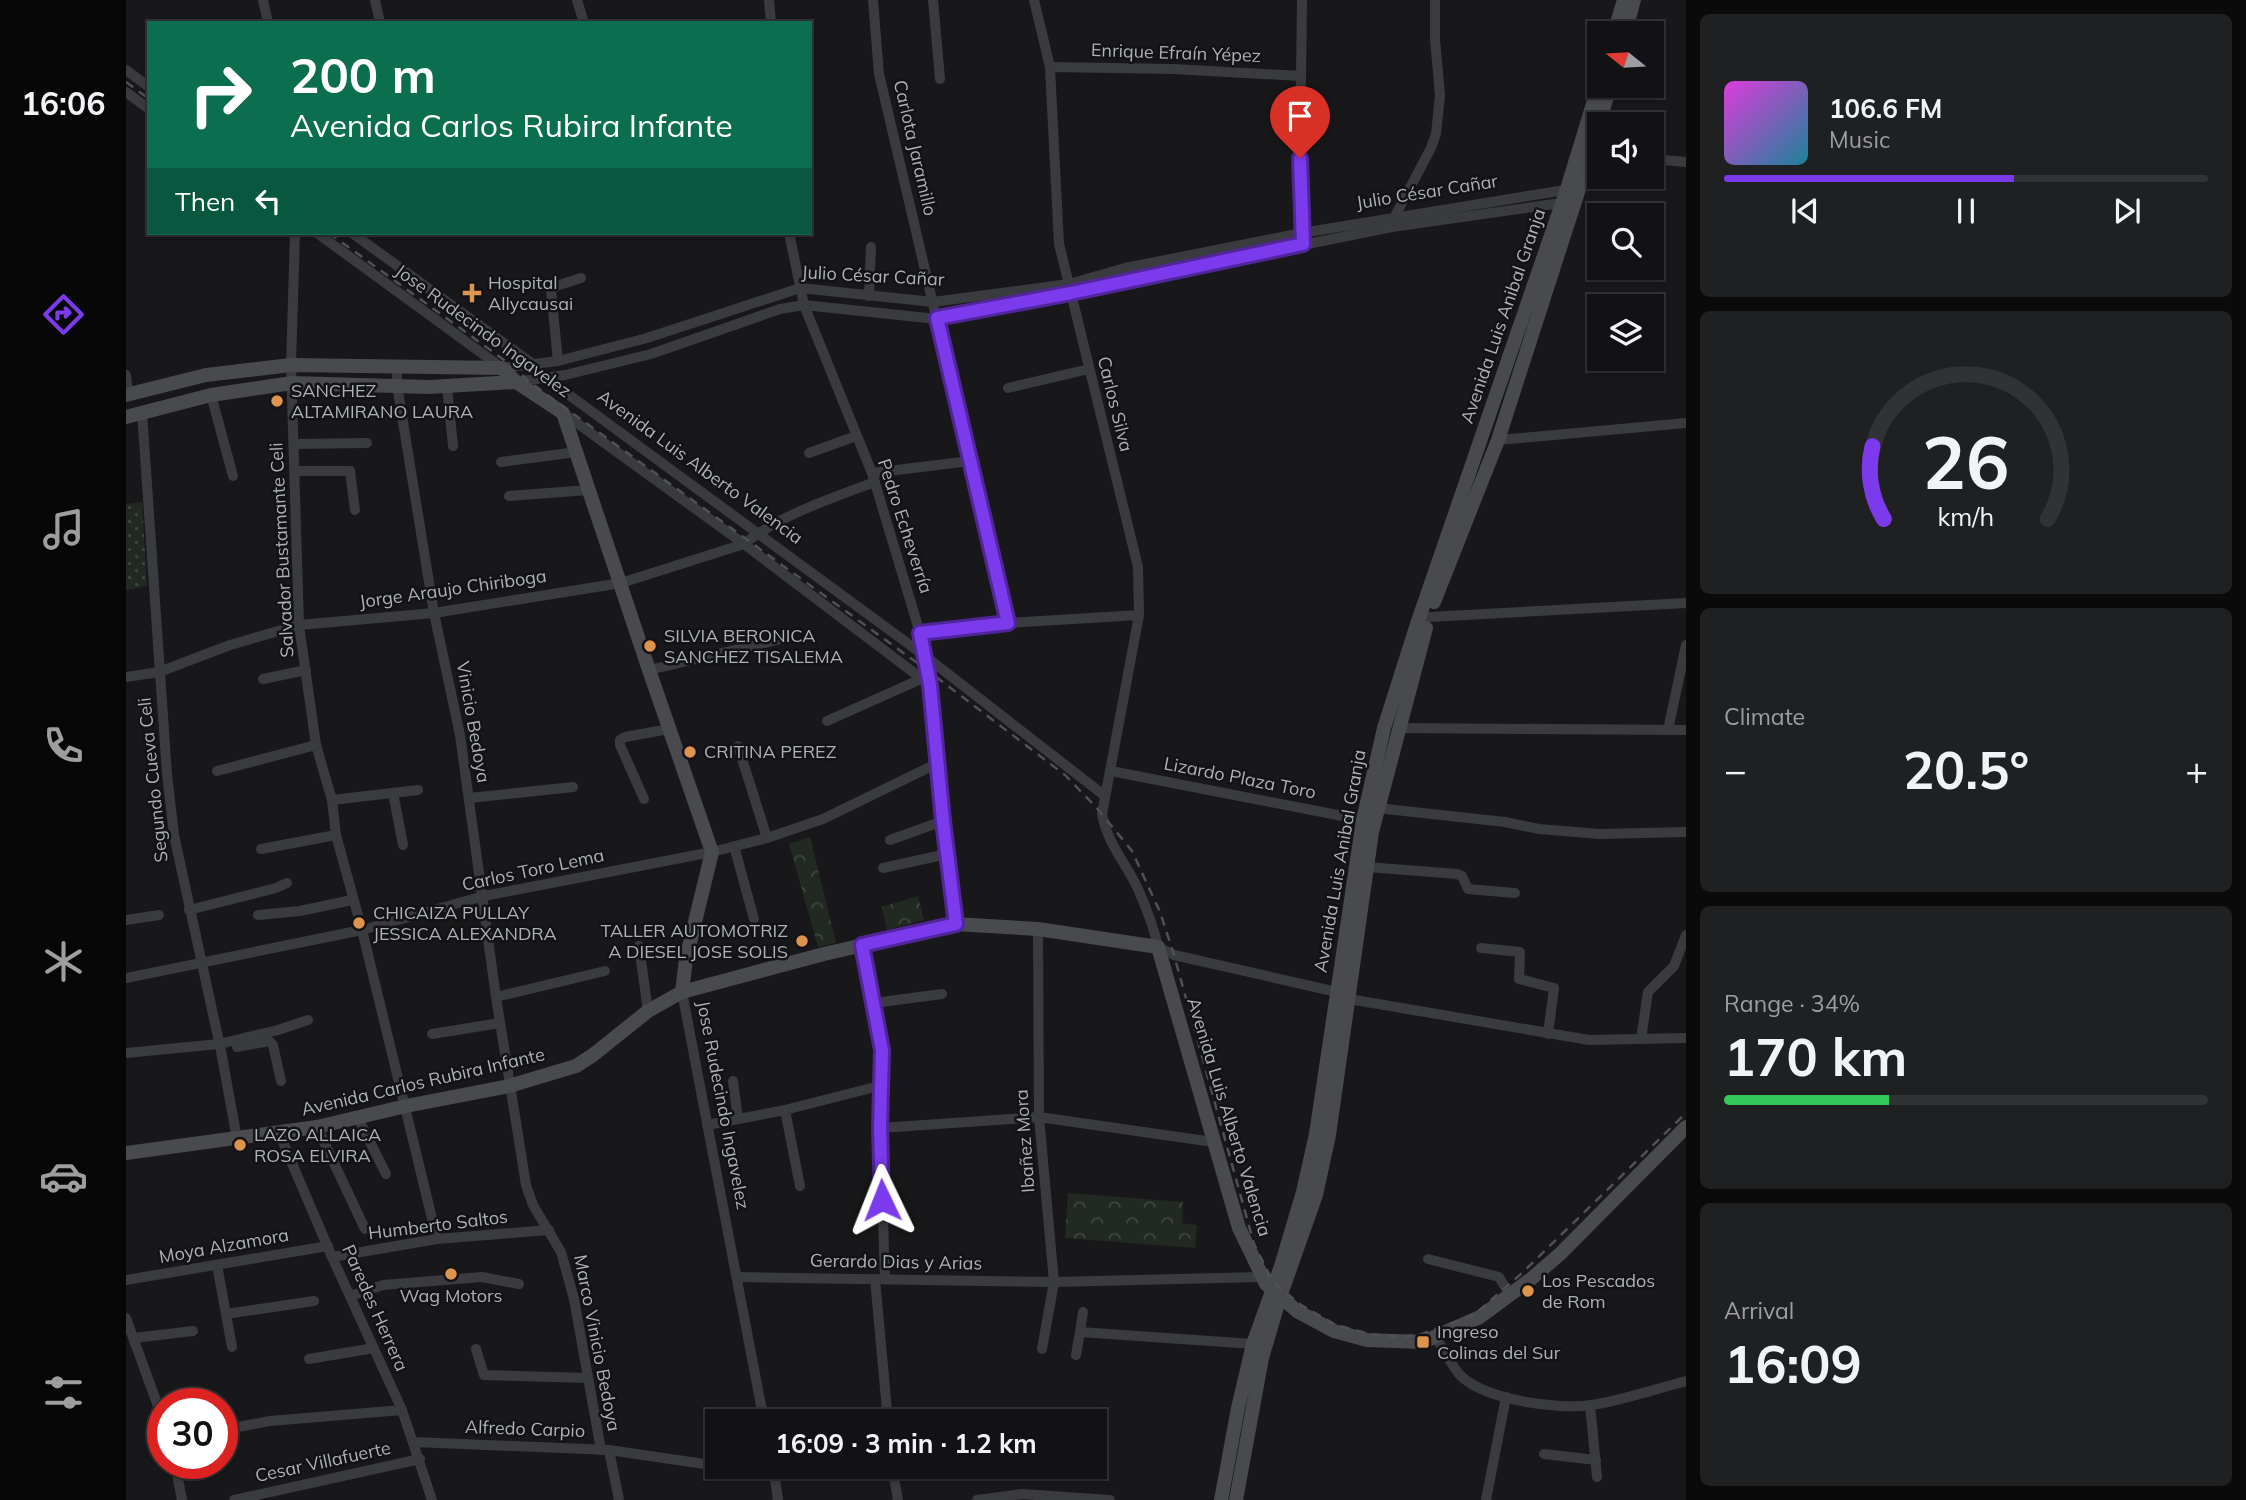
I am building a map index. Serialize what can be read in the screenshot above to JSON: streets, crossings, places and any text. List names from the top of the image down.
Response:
{
  "streets": {
    "street": [
      "Enrique Efraín Yépez",
      "Carlota Jaramillo",
      "Julio César Cañar",
      "Avenida Luis Anibal Granja",
      "Jose Rudecindo Ingavelez",
      "Carlos Silva",
      "Avenida Luis Alberto Valencia",
      "Pedro Echeverría",
      "Salvador Bustamante Celi",
      "Jorge Araujo Chiriboga",
      "Vinicio Bedoya",
      "Lizardo Plaza Toro",
      "Segundo Cueva Celi",
      "Carlos Toro Lema",
      "Avenida Carlos Rubira Infante",
      "Ibañez Mora",
      "Humberto Saltos",
      "Moya Alzamora",
      "Gerardo Dias y Arias",
      "Paredes Herrera",
      "Marco Vinicio Bedoya",
      "Alfredo Carpio",
      "Cesar Villafuerte"
    ]
  },
  "crossings": [
    ["Enrique Efraín Yépez", "Carlos Silva"],
    ["Carlota Jaramillo", "Julio César Cañar"],
    ["Julio César Cañar", "Avenida Luis Anibal Granja"],
    ["Julio César Cañar", "Jose Rudecindo Ingavelez"],
    ["Julio César Cañar", "Carlos Silva"],
    ["Julio César Cañar", "Avenida Luis Alberto Valencia"],
    ["Julio César Cañar", "Pedro Echeverría"],
    ["Julio César Cañar", "Salvador Bustamante Celi"],
    ["Julio César Cañar", "Vinicio Bedoya"],
    ["Julio César Cañar", "Segundo Cueva Celi"],
    ["Avenida Luis Anibal Granja", "Avenida Luis Alberto Valencia"],
    ["Avenida Luis Anibal Granja", "Lizardo Plaza Toro"],
    ["Jose Rudecindo Ingavelez", "Jorge Araujo Chiriboga"],
    ["Jose Rudecindo Ingavelez", "Carlos Toro Lema"],
    ["Jose Rudecindo Ingavelez", "Avenida Carlos Rubira Infante"],
    ["Jose Rudecindo Ingavelez", "Gerardo Dias y Arias"],
    ["Carlos Silva", "Avenida Luis Alberto Valencia"],
    ["Carlos Silva", "Lizardo Plaza Toro"],
    ["Carlos Silva", "Avenida Carlos Rubira Infante"],
    ["Avenida Luis Alberto Valencia", "Pedro Echeverría"],
    ["Avenida Luis Alberto Valencia", "Avenida Carlos Rubira Infante"],
    ["Avenida Luis Alberto Valencia", "Gerardo Dias y Arias"],
    ["Pedro Echeverría", "Carlos Toro Lema"],
    ["Pedro Echeverría", "Avenida Carlos Rubira Infante"],
    ["Salvador Bustamante Celi", "Jorge Araujo Chiriboga"],
    ["Salvador Bustamante Celi", "Carlos Toro Lema"],
    ["Salvador Bustamante Celi", "Avenida Carlos Rubira Infante"],
    ["Salvador Bustamante Celi", "Humberto Saltos"],
    ["Jorge Araujo Chiriboga", "Vinicio Bedoya"],
    ["Jorge Araujo Chiriboga", "Segundo Cueva Celi"],
    ["Vinicio Bedoya", "Carlos Toro Lema"],
    ["Vinicio Bedoya", "Avenida Carlos Rubira Infante"],
    ["Vinicio Bedoya", "Marco Vinicio Bedoya"],
    ["Segundo Cueva Celi", "Carlos Toro Lema"],
    ["Segundo Cueva Celi", "Avenida Carlos Rubira Infante"],
    ["Avenida Carlos Rubira Infante", "Ibañez Mora"],
    ["Avenida Carlos Rubira Infante", "Paredes Herrera"],
    ["Avenida Carlos Rubira Infante", "Marco Vinicio Bedoya"],
    ["Ibañez Mora", "Gerardo Dias y Arias"],
    ["Humberto Saltos", "Moya Alzamora"],
    ["Humberto Saltos", "Paredes Herrera"],
    ["Humberto Saltos", "Marco Vinicio Bedoya"],
    ["Moya Alzamora", "Paredes Herrera"],
    ["Paredes Herrera", "Alfredo Carpio"],
    ["Paredes Herrera", "Cesar Villafuerte"],
    ["Marco Vinicio Bedoya", "Alfredo Carpio"]
  ],
  "places": {
    "health": ["Hospital Allycausai"],
    "other": [
      "SANCHEZ ALTAMIRANO LAURA",
      "SILVIA BERONICA SANCHEZ TISALEMA",
      "CRITINA PEREZ",
      "CHICAIZA PULLAY JESSICA ALEXANDRA",
      "TALLER AUTOMOTRIZ A DIESEL JOSE SOLIS",
      "LAZO ALLAICA ROSA ELVIRA",
      "Wag Motors",
      "Los Pescados de Rom"
    ],
    "transit": ["Ingreso Colinas del Sur"]
  },
  "north": "left",
  "page": {
    "tabs": "16:06",
    "turn": ["200 m", "Avenida Carlos Rubira Infante"],
    "song": ["106.6 FM", "Music"],
    "then": "Then",
    "tile": [
      "Climate",
      ["Range · 34%", "170 km"],
      ["Arrival", "16:09"]
    ],
    "heat": ["−", "20.5°", "+"],
    "limit": "30",
    "trip": "16:09 · 3 min · 1.2 km",
    "gauge": ["26", "km/h"]
  }
}
